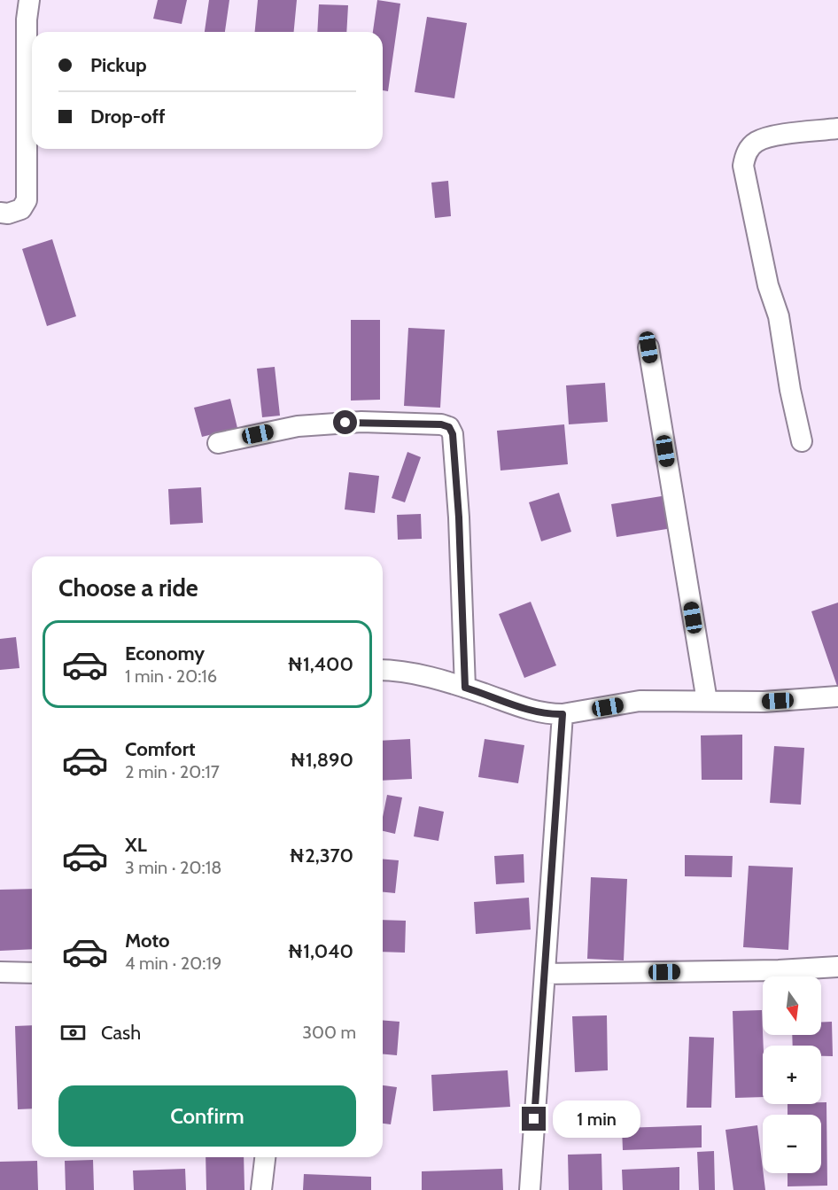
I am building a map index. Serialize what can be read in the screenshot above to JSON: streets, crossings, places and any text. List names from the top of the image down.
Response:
{
  "north": "bottom",
  "page": {
    "banner": ["Pickup", "Drop-off"],
    "heading": "Choose a ride",
    "list": [
      {
        "name": "Economy",
        "note": "1 min · 20:16",
        "value": "₦1,400"
      },
      {
        "name": "Comfort",
        "note": "2 min · 20:17",
        "value": "₦1,890"
      },
      {
        "name": "XL",
        "note": "3 min · 20:18",
        "value": "₦2,370"
      },
      {
        "name": "Moto",
        "note": "4 min · 20:19",
        "value": "₦1,040"
      }
    ],
    "map_buttons": ["+", "−"],
    "pay": ["Cash", "300 m"],
    "buttons": "Confirm",
    "bubble": "1 min"
  }
}
